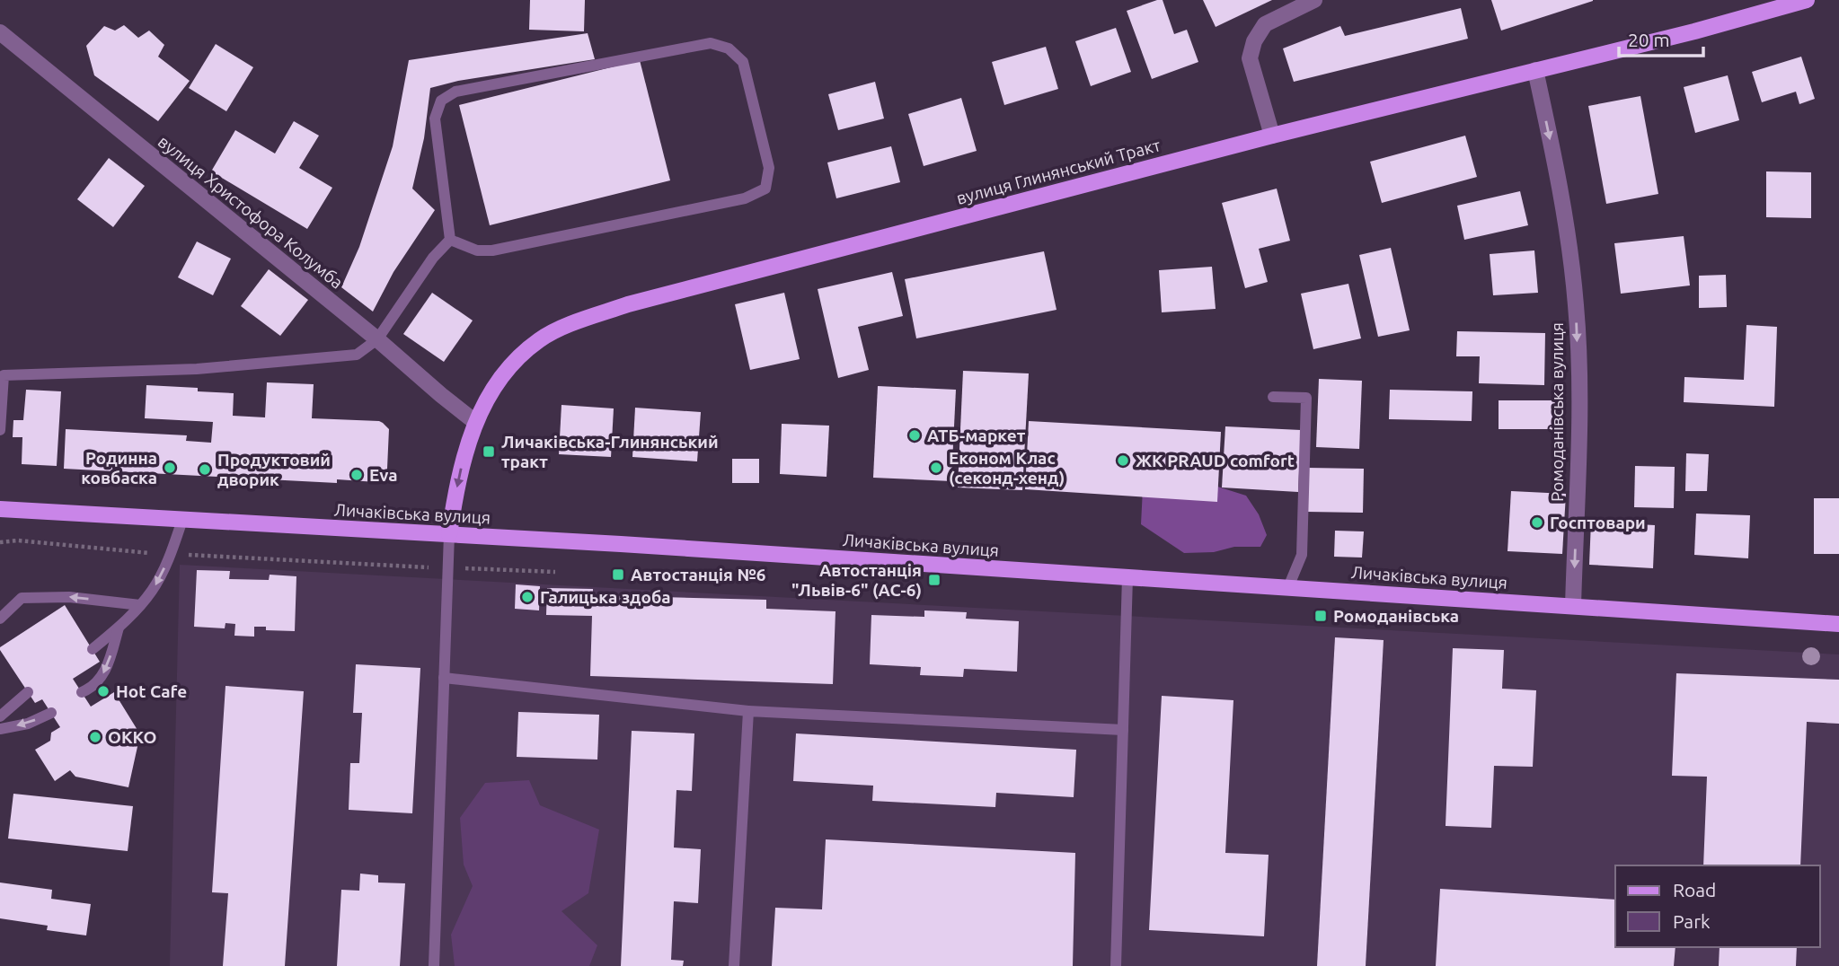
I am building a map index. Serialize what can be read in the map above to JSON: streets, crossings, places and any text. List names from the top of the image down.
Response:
{
  "streets": {
    "main road": ["вулиця Глинянський Тракт", "Личаківська вулиця"],
    "street": ["вулиця Христофора Колумба", "Ромоданівська вулиця"]
  },
  "crossings": [
    ["вулиця Глинянський Тракт", "вулиця Христофора Колумба"],
    ["вулиця Глинянський Тракт", "Ромоданівська вулиця"],
    ["вулиця Глинянський Тракт", "Личаківська вулиця"],
    ["Ромоданівська вулиця", "Личаківська вулиця"]
  ],
  "one_way": ["Ромоданівська вулиця"],
  "places": {
    "other": [
      "АТБ-маркет",
      "ЖК PRAUD comfort",
      "Родинна ковбаска",
      "Економ Клас (секонд-хенд)",
      "Продуктовий дворик",
      "Eva",
      "Госптовари",
      "Галицька здоба",
      "Hot Cafe",
      "ОККО"
    ],
    "transit": [
      "Личаківська-Глинянський тракт",
      "Автостанція №6",
      "Автостанція \"Львів-6\" (АС-6)",
      "Ромоданівська"
    ]
  },
  "legend": ["Road", "Park"],
  "scale_bar": "20 m"
}
